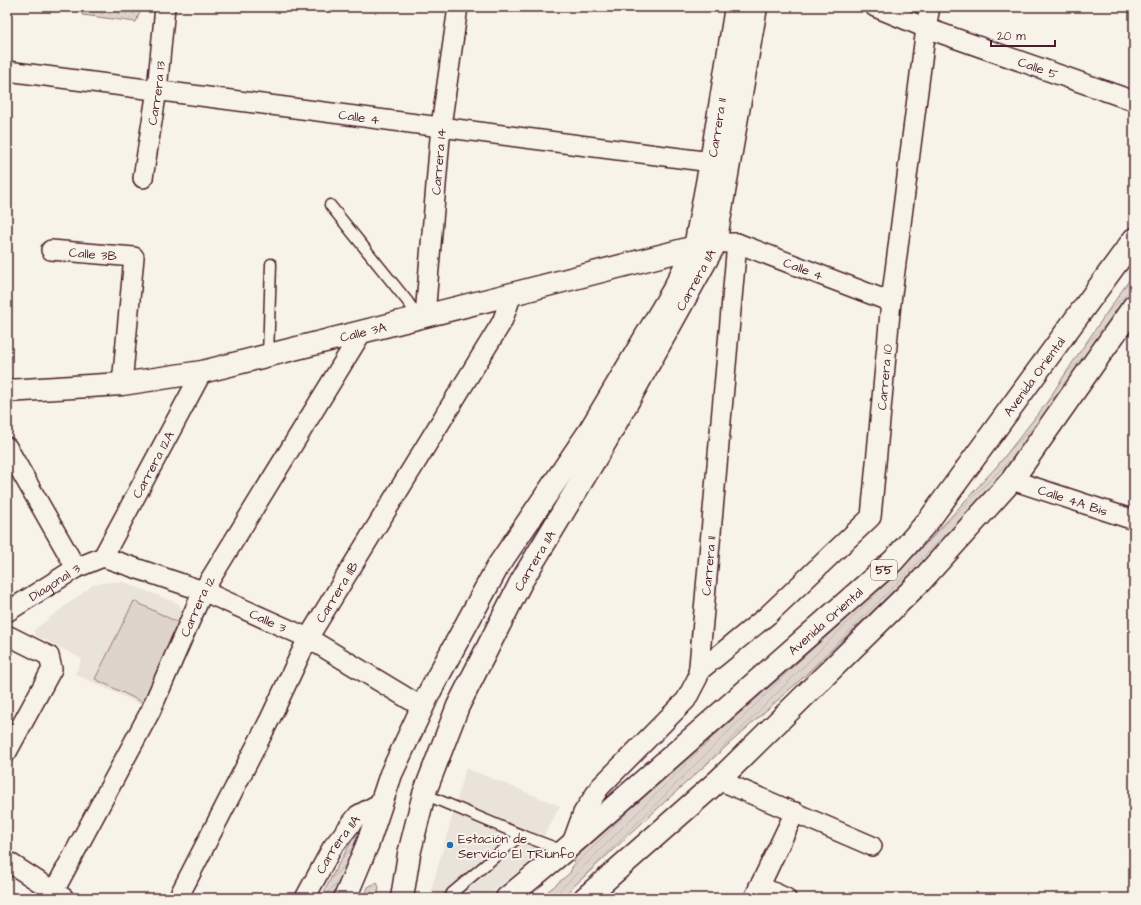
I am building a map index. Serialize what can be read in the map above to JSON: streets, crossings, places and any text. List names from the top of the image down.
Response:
{
  "streets": {
    "main road": [
      "Carrera 11",
      "Carrera 11A",
      "Calle 3A",
      "Avenida Oriental",
      "55"
    ],
    "street": [
      "Calle 5",
      "Carrera 13",
      "Calle 4",
      "Carrera 14",
      "Calle 3B",
      "Carrera 10",
      "Carrera 12A",
      "Calle 4A Bis",
      "Diagonal 3",
      "Carrera 11B",
      "Carrera 12",
      "Calle 3"
    ]
  },
  "crossings": [
    ["Calle 5", "Carrera 10"],
    ["Carrera 13", "Calle 4"],
    ["Calle 4", "Carrera 11"],
    ["Calle 4", "Carrera 14"],
    ["Calle 4", "Carrera 11A"],
    ["Calle 4", "Calle 3A"],
    ["Calle 4", "Carrera 10"],
    ["Carrera 11", "Carrera 11A"],
    ["Carrera 11", "Calle 3A"],
    ["Carrera 11", "Avenida Oriental"],
    ["Carrera 11", "Carrera 10"],
    ["Carrera 14", "Calle 3A"],
    ["Calle 3B", "Calle 3A"],
    ["Carrera 11A", "Calle 3A"],
    ["Carrera 11A", "Calle 3"],
    ["Calle 3A", "Carrera 12A"],
    ["Calle 3A", "Carrera 11B"],
    ["Calle 3A", "Carrera 12"],
    ["Carrera 12A", "Diagonal 3"],
    ["Carrera 12A", "Calle 3"],
    ["Calle 4A Bis", "55"],
    ["Diagonal 3", "Calle 3"],
    ["Carrera 11B", "Calle 3"],
    ["Carrera 12", "Calle 3"]
  ],
  "places": ["Estación de Servicio El TRiunfo"],
  "scale_bar": "20 m"
}
